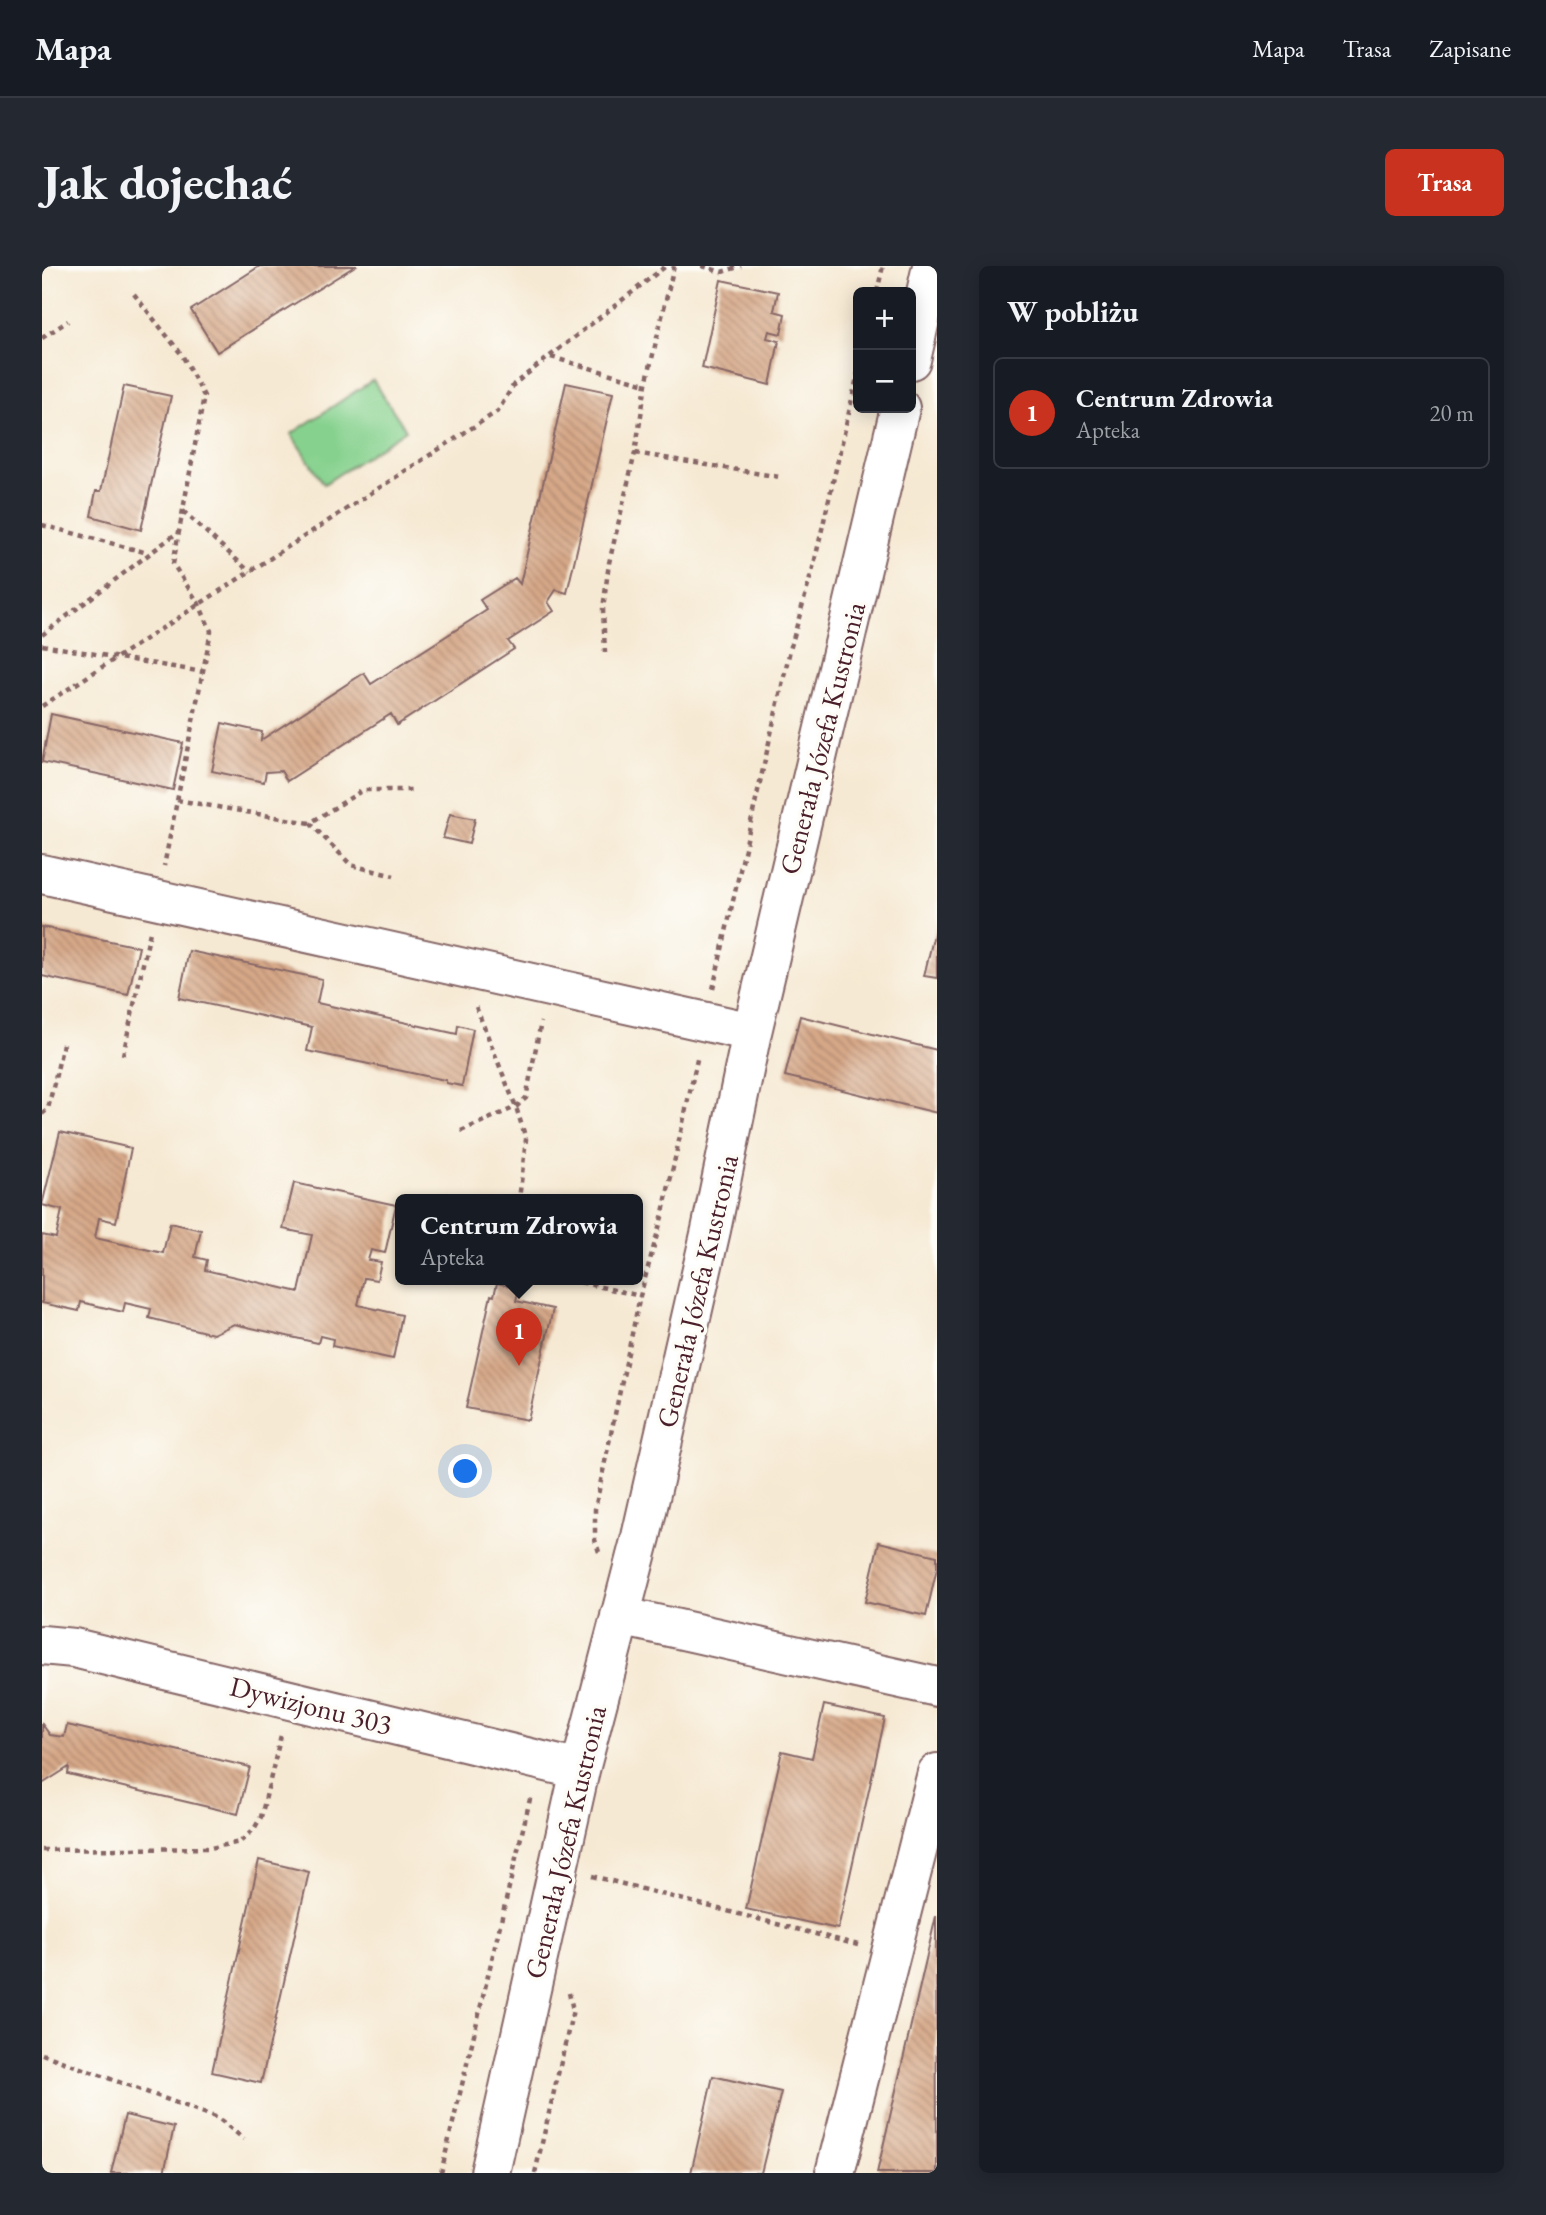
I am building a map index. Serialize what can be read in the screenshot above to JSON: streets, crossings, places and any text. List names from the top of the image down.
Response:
{
  "streets": {
    "street": ["Generała Józefa Kustronia", "Dywizjonu 303"]
  },
  "crossings": [
    ["Generała Józefa Kustronia", "Dywizjonu 303"]
  ],
  "page": {
    "header": "Mapa",
    "nav": ["Mapa", "Trasa", "Zapisane"],
    "buttons": "Trasa",
    "title": "Jak dojechać",
    "heading": "W pobliżu",
    "map_buttons": ["+", "−"],
    "list": [
      {
        "mark": "1",
        "name": "Centrum Zdrowia",
        "note": "Apteka",
        "value": "20 m"
      }
    ],
    "popup": ["Centrum Zdrowia", "Apteka"],
    "pins": "1"
  }
}
